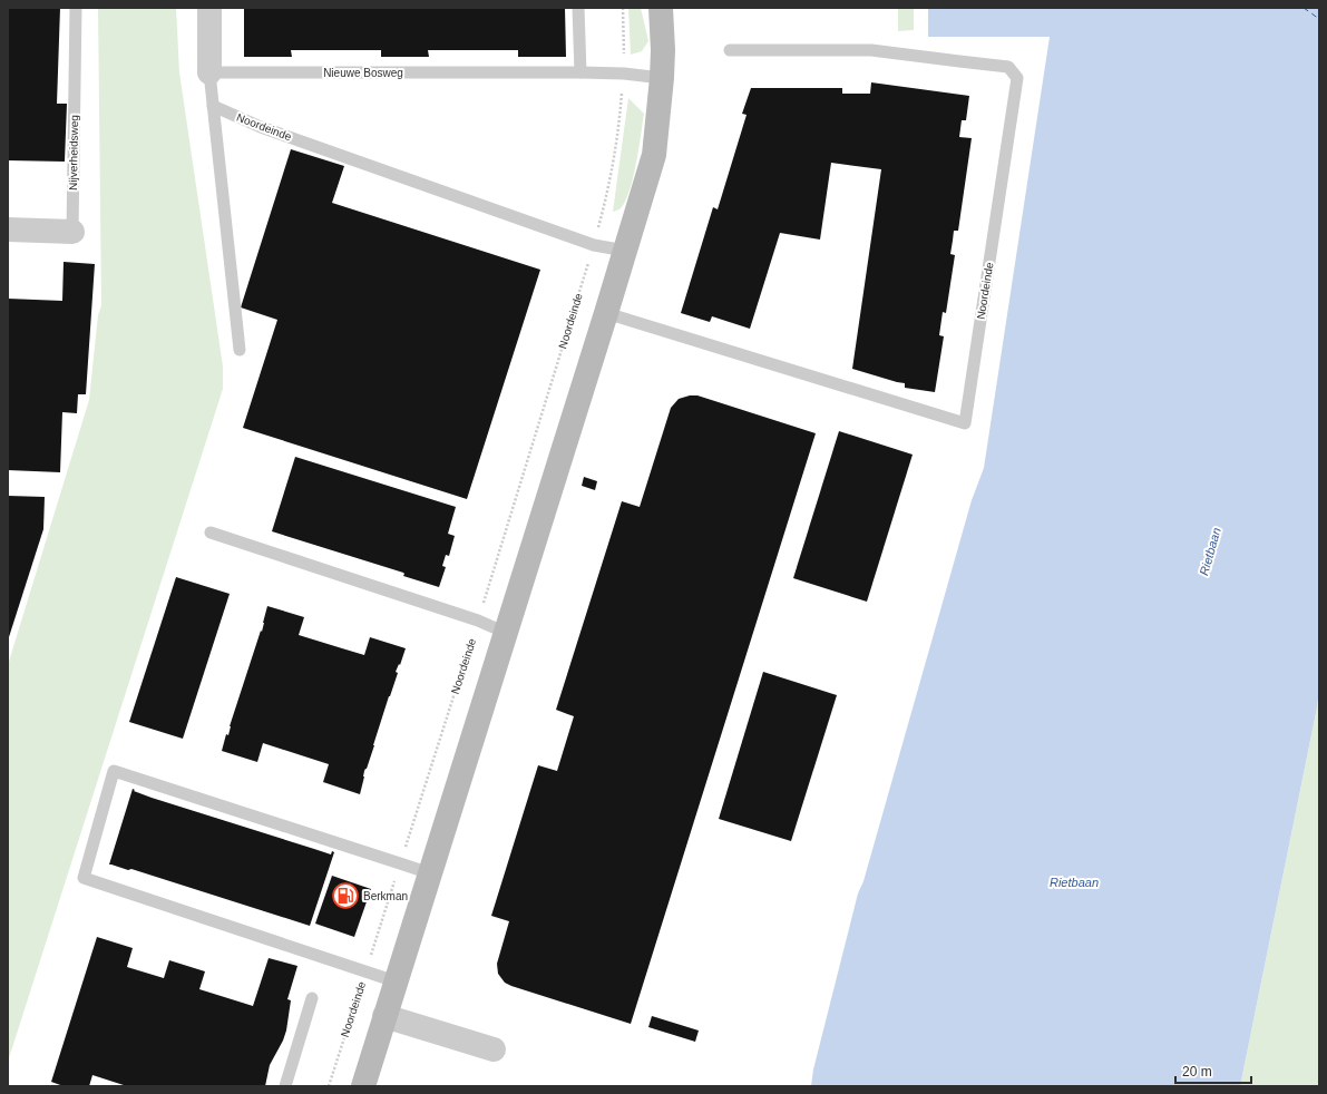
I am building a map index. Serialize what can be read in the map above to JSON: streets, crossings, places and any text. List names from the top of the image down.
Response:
{
  "streets": {
    "street": ["Nijverheidsweg"],
    "lane": ["Nieuwe Bosweg", "Noordeinde"]
  },
  "crossings": [
    ["Nieuwe Bosweg", "Noordeinde"]
  ],
  "water": ["Rietbaan"],
  "places": {
    "fuel station": ["Berkman"]
  },
  "scale_bar": "20 m"
}
